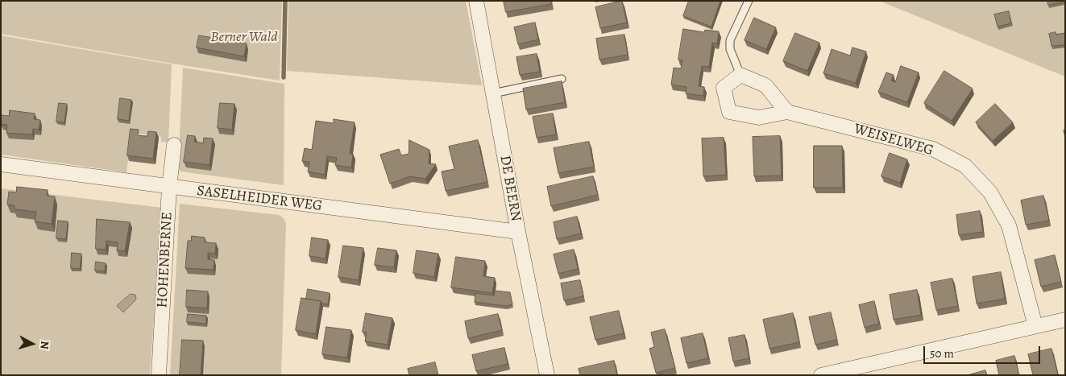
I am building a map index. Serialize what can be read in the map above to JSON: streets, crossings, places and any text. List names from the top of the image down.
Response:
{
  "streets": {
    "street": [
      "WEISELWEG",
      "DE BEERN",
      "SASELHEIDER WEG",
      "HOHENBERNE"
    ]
  },
  "crossings": [
    ["DE BEERN", "SASELHEIDER WEG"],
    ["SASELHEIDER WEG", "HOHENBERNE"]
  ],
  "parks": ["Berner Wald"],
  "scale_bar": "50 m",
  "north": "right"
}
